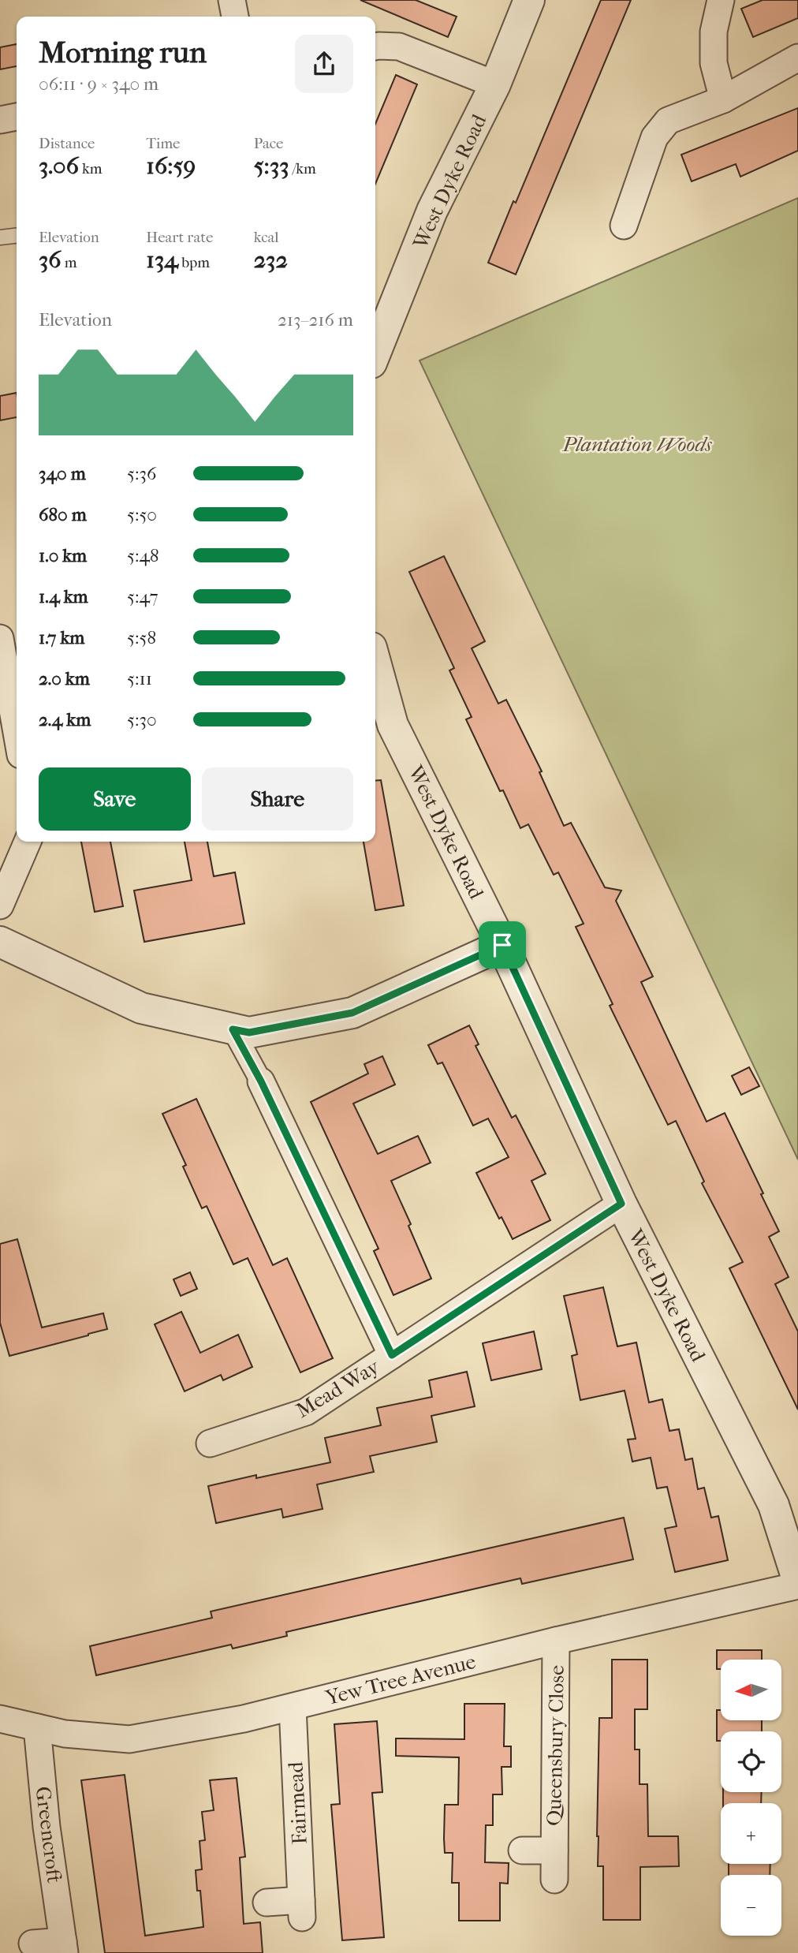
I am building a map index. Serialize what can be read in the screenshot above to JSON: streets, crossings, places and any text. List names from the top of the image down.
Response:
{
  "streets": {
    "street": [
      "West Dyke Road",
      "Mead Way",
      "Yew Tree Avenue",
      "Queensbury Close",
      "Fairmead",
      "Greencroft"
    ]
  },
  "crossings": [
    ["West Dyke Road", "Mead Way"],
    ["West Dyke Road", "Yew Tree Avenue"],
    ["Yew Tree Avenue", "Queensbury Close"],
    ["Yew Tree Avenue", "Fairmead"],
    ["Yew Tree Avenue", "Greencroft"]
  ],
  "parks": ["Plantation Woods"],
  "north": "left",
  "page": {
    "heading": ["Morning run", "06:11 · 9 × 340 m"],
    "stats": [
      ["Distance", "3.06 km"],
      ["Time", "16:59"],
      ["Pace", "5:33 /km"],
      ["Elevation", "36 m"],
      ["Heart rate", "134 bpm"],
      ["kcal", "232"]
    ],
    "chart": ["Elevation", "213–216 m"],
    "list": [
      {
        "name": "340 m",
        "note": "5:36"
      },
      {
        "name": "680 m",
        "note": "5:50"
      },
      {
        "name": "1.0 km",
        "note": "5:48"
      },
      {
        "name": "1.4 km",
        "note": "5:47"
      },
      {
        "name": "1.7 km",
        "note": "5:58"
      },
      {
        "name": "2.0 km",
        "note": "5:11"
      },
      {
        "name": "2.4 km",
        "note": "5:30"
      }
    ],
    "buttons": ["Save", "Share"],
    "map_buttons": ["+", "−"]
  }
}
